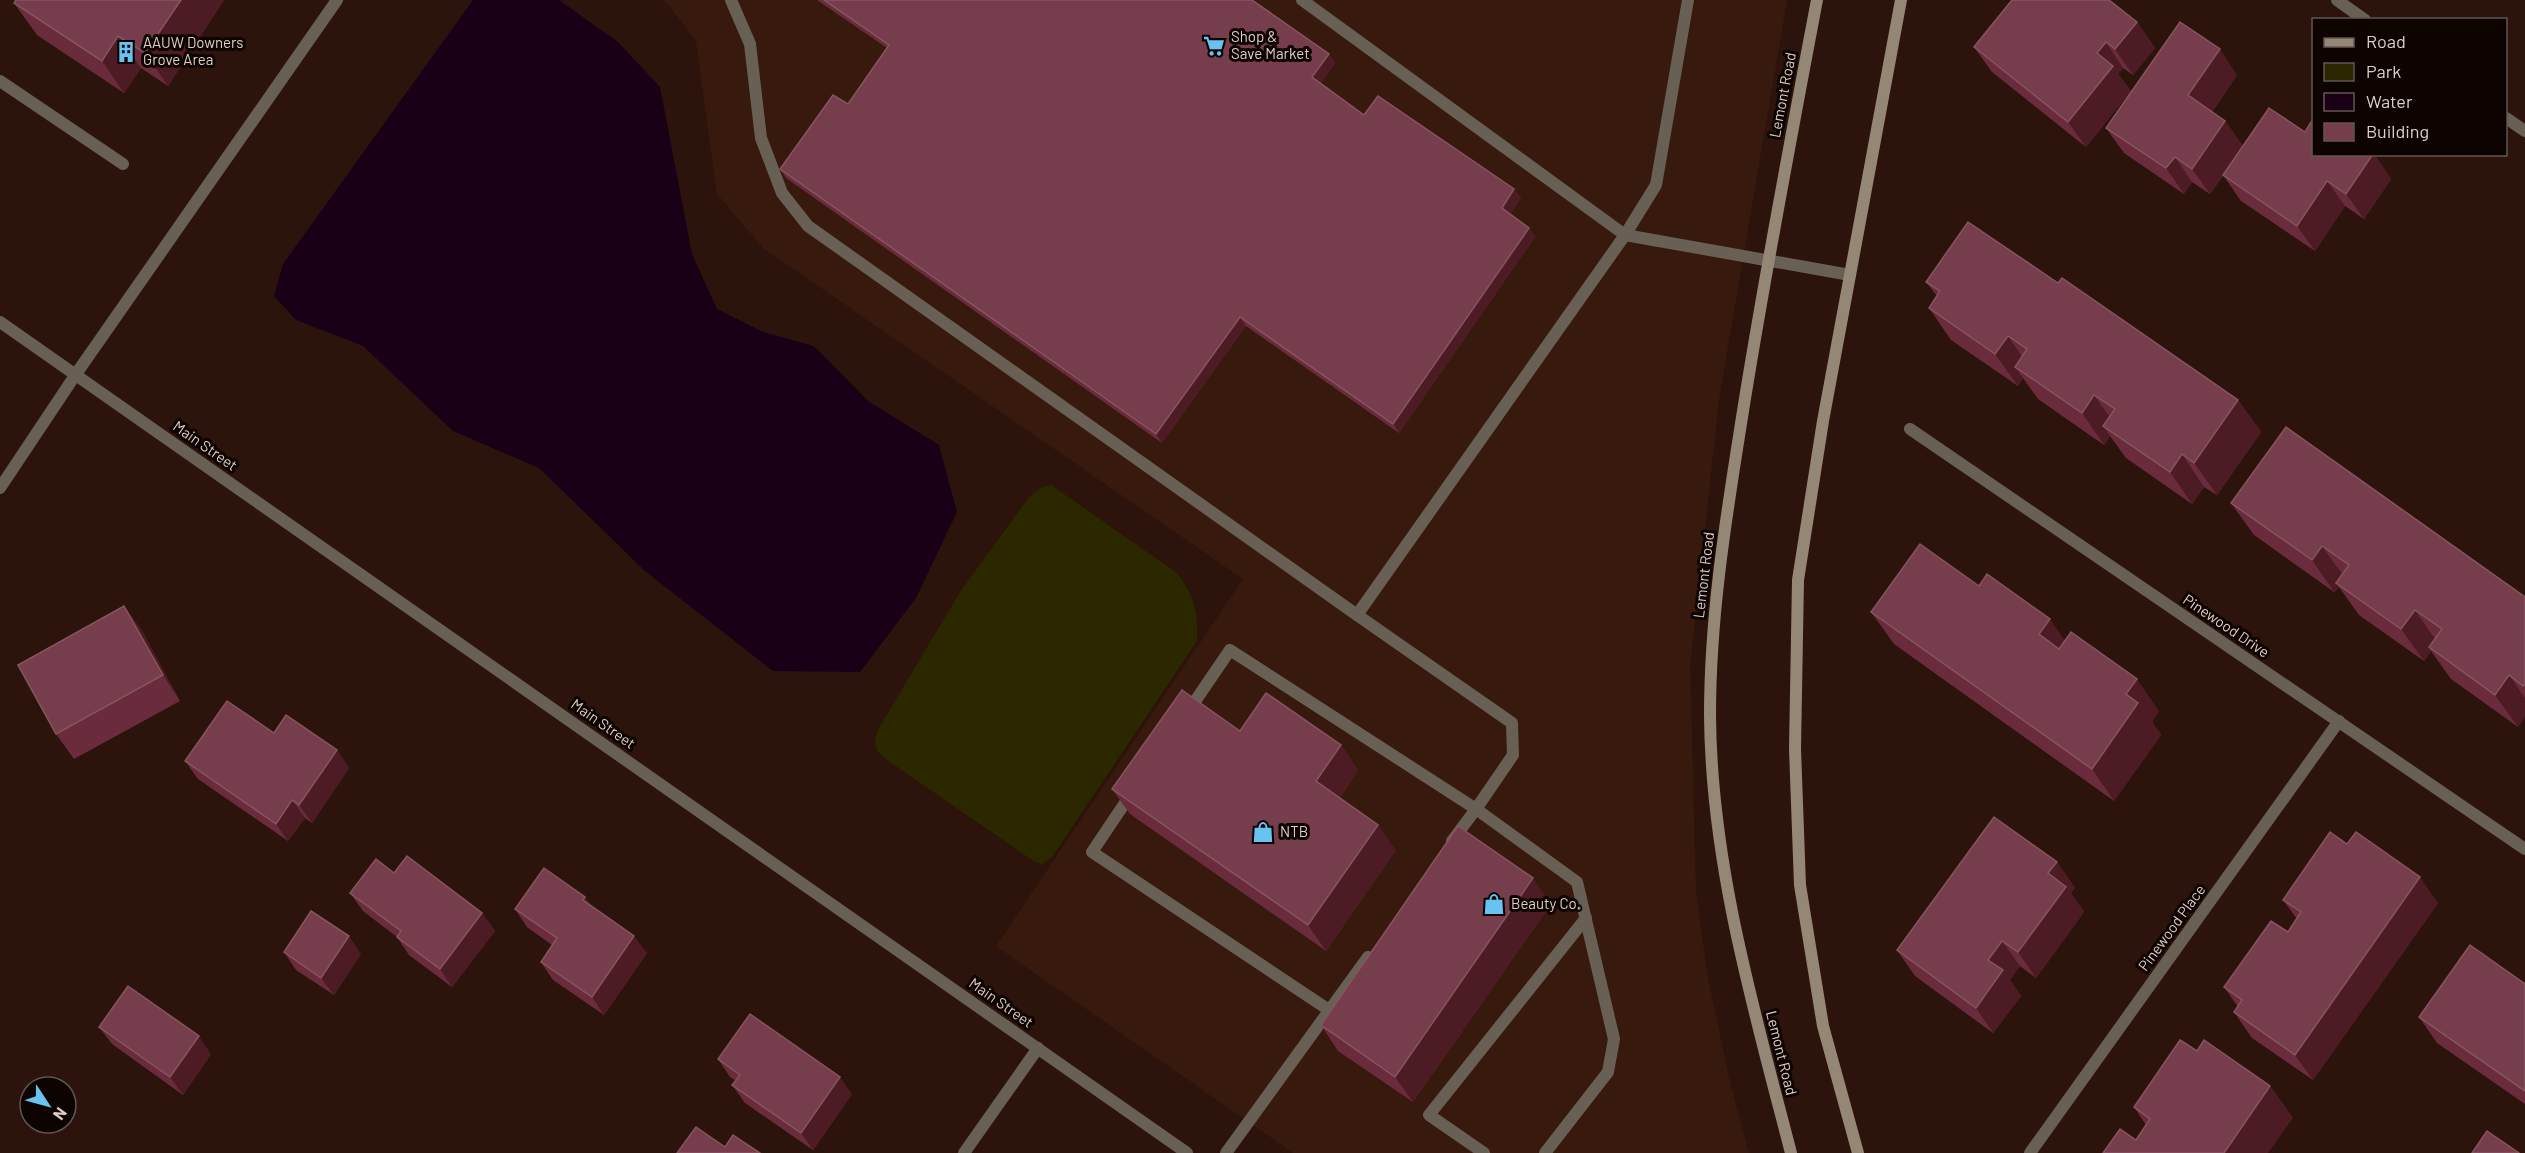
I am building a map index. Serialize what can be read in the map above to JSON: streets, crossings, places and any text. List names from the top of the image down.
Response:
{
  "streets": {
    "main road": ["Lemont Road"],
    "street": ["Main Street", "Pinewood Drive", "Pinewood Place"]
  },
  "crossings": [
    ["Pinewood Drive", "Pinewood Place"]
  ],
  "places": {
    "supermarket": ["Shop & Save Market"],
    "building": ["AAUW Downers Grove Area"],
    "shop": ["NTB", "Beauty Co."]
  },
  "legend": [
    "Road",
    "Park",
    "Water",
    "Building"
  ],
  "north": "bottom right"
}
